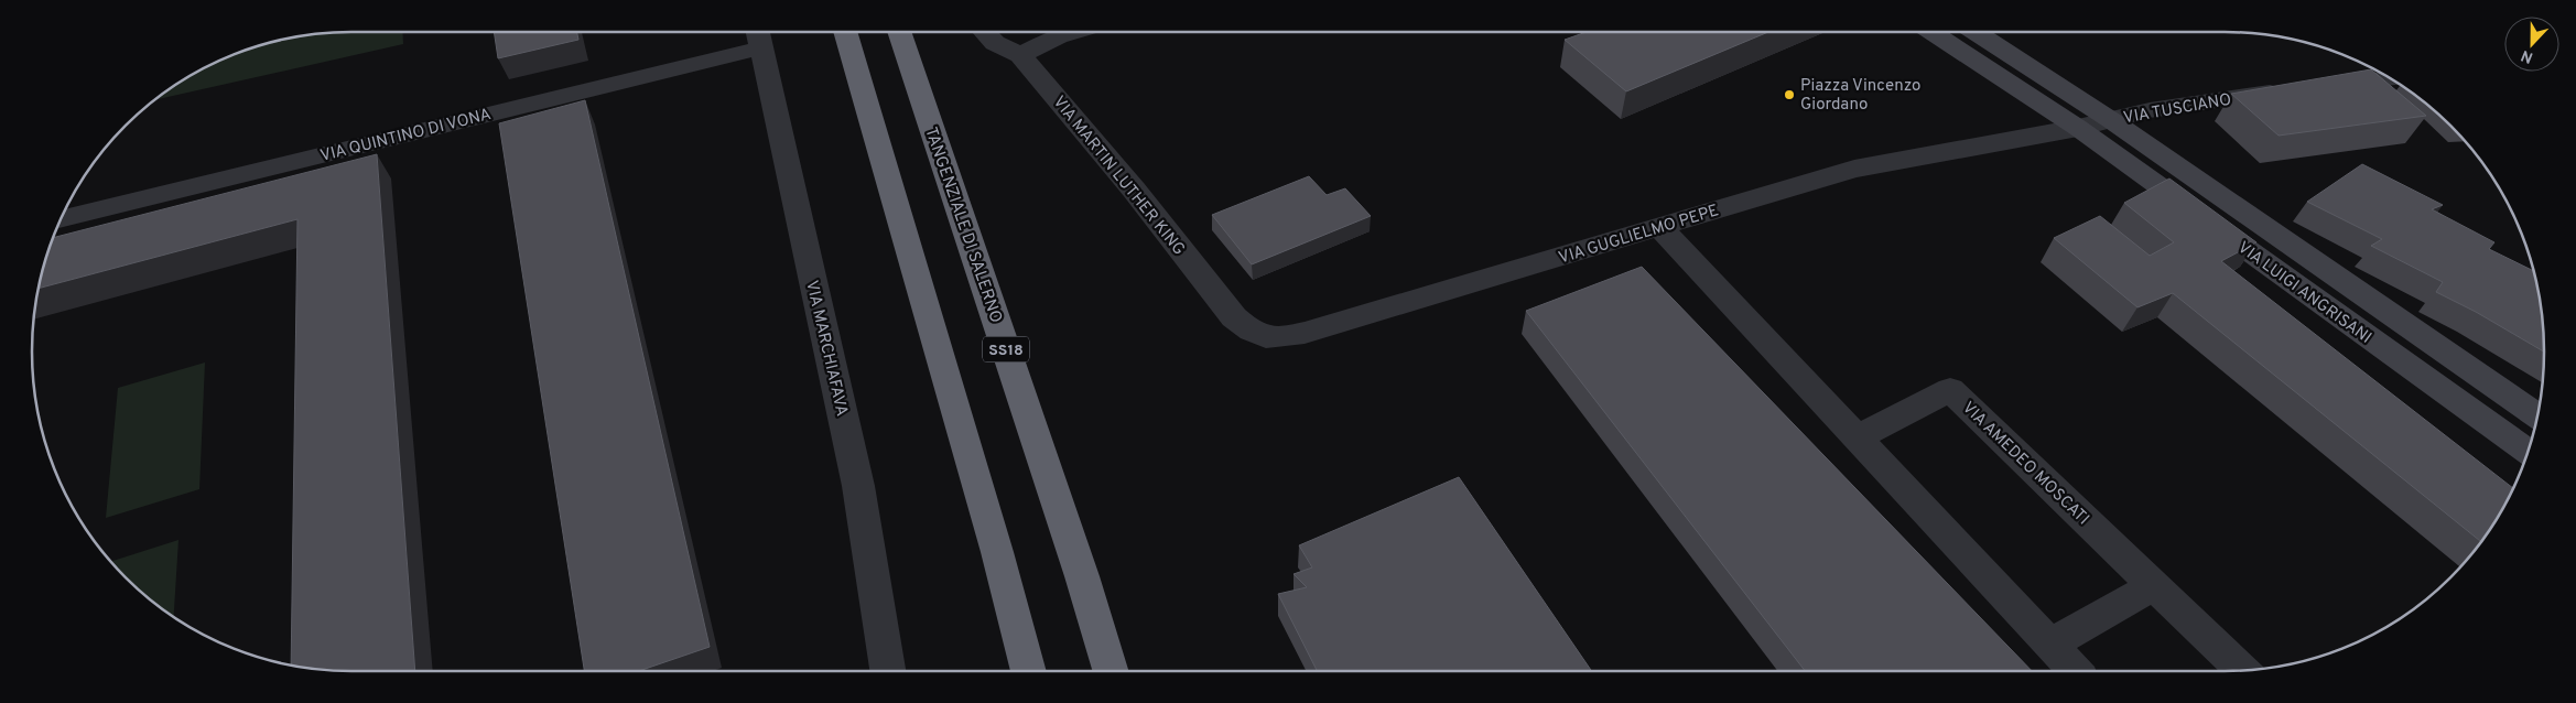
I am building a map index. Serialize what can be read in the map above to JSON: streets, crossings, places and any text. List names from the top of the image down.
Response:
{
  "streets": {
    "highway": ["TANGENZIALE DI SALERNO", "SS18"],
    "street": [
      "VIA TUSCIANO",
      "VIA QUINTINO DI VONA",
      "VIA MARTIN LUTHER KING",
      "VIA GUGLIELMO PEPE",
      "VIA LUIGI ANGRISANI",
      "VIA MARCHIAFAVA",
      "VIA AMEDEO MOSCATI"
    ]
  },
  "crossings": [
    ["VIA TUSCIANO", "VIA LUIGI ANGRISANI"],
    ["VIA QUINTINO DI VONA", "VIA MARCHIAFAVA"],
    ["VIA MARTIN LUTHER KING", "VIA GUGLIELMO PEPE"],
    ["VIA GUGLIELMO PEPE", "VIA LUIGI ANGRISANI"]
  ],
  "places": ["Piazza Vincenzo Giordano"],
  "north": "bottom"
}
